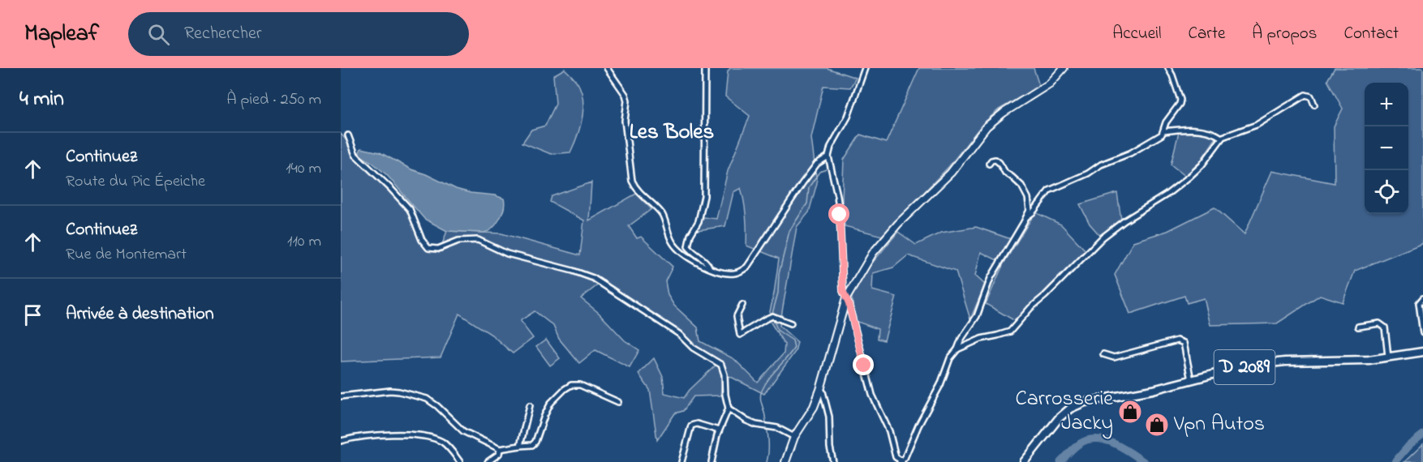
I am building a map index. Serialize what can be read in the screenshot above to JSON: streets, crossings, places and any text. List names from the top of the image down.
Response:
{
  "streets": {
    "main road": ["D 2089"]
  },
  "districts": ["Les Boles"],
  "places": {
    "shop": ["Carrosserie Jacky", "Vpn Autos"]
  },
  "page": {
    "header": "Mapleaf",
    "search": "Rechercher",
    "nav": [
      "Accueil",
      "Carte",
      "À propos",
      "Contact"
    ],
    "heading": ["4 min", "À pied · 250 m"],
    "map_buttons": ["+", "−"],
    "list": [
      ["Continuez", "Route du Pic Épeiche", "140 m"],
      ["Continuez", "Rue de Montemart", "110 m"],
      "Arrivée à destination"
    ]
  }
}
